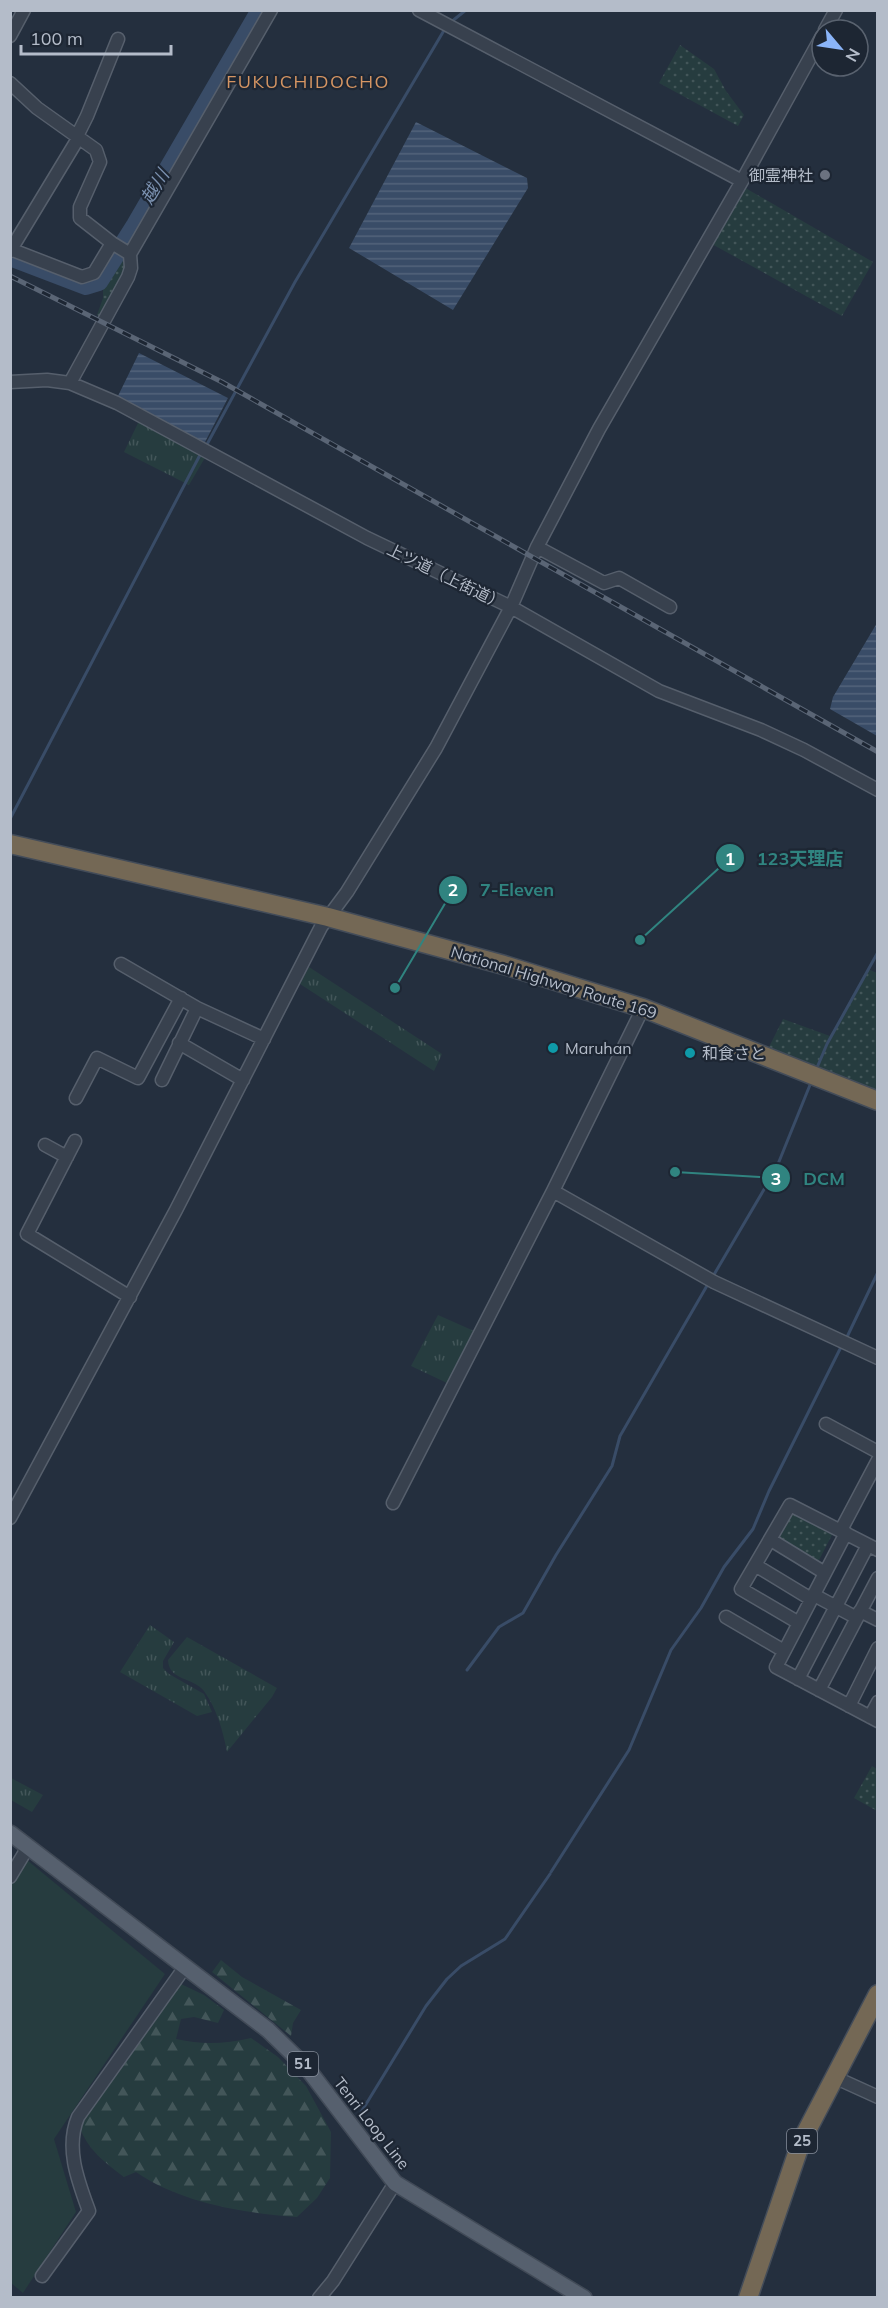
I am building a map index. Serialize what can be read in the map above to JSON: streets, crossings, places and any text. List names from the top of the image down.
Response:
{
  "streets": {
    "highway": ["National Highway Route 169", "25"],
    "main road": ["51", "Tenri Loop Line"],
    "street": ["上ツ道（上街道）"]
  },
  "districts": ["FUKUCHIDOCHO"],
  "water": ["越川"],
  "places": [
    "御霊神社",
    "123天理店",
    "7-Eleven",
    "Maruhan",
    "和食さと",
    "DCM"
  ],
  "scale_bar": "100 m",
  "north": "bottom right"
}
